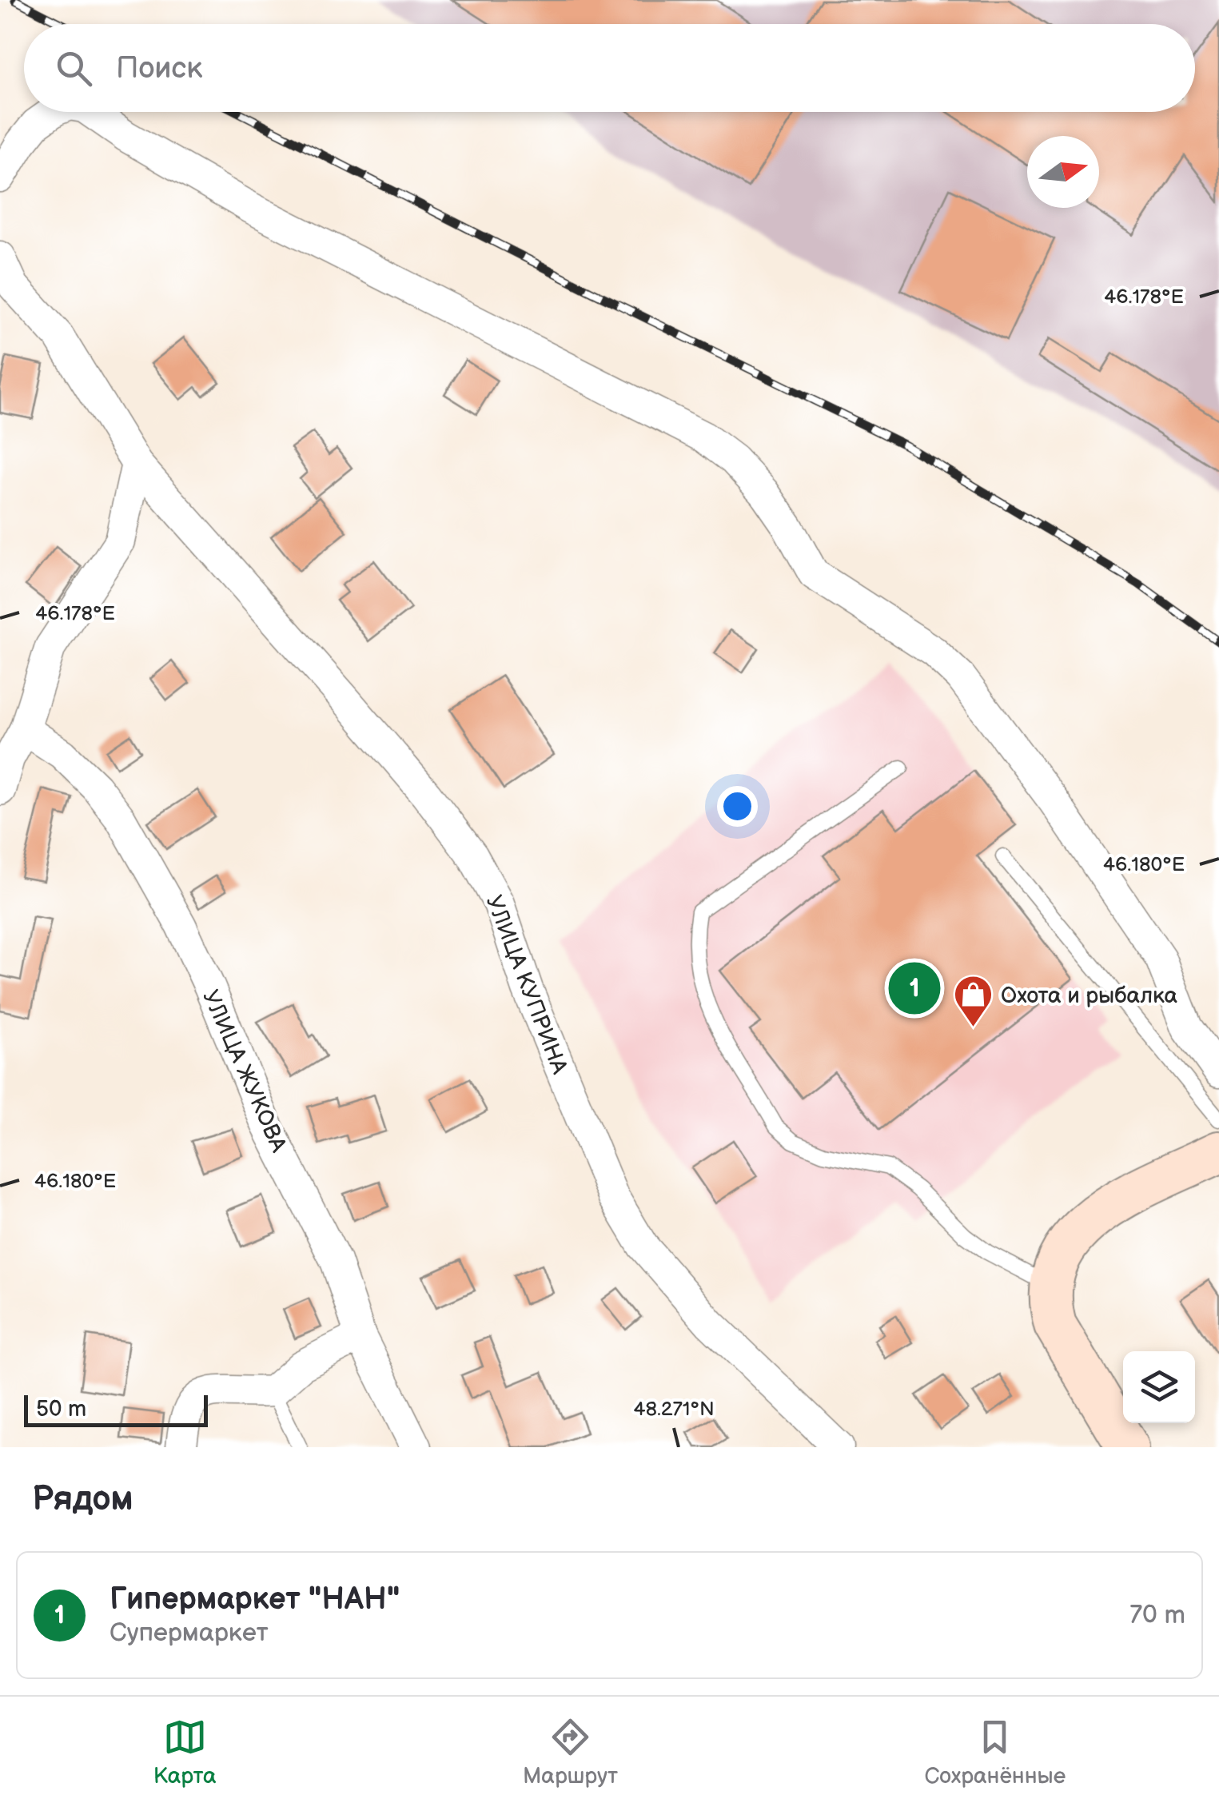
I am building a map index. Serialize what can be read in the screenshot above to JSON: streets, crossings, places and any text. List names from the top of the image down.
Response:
{
  "streets": {
    "street": ["УЛИЦА КУПРИНА", "УЛИЦА ЖУКОВА"]
  },
  "places": {
    "shop": ["Охота и рыбалка"]
  },
  "scale_bar": "50 m",
  "north": "right",
  "page": {
    "search": "Поиск",
    "pins": "1",
    "scale": "50 m",
    "heading": "Рядом",
    "list": [
      {
        "mark": "1",
        "name": "Гипермаркет \"НАН\"",
        "note": "Супермаркет",
        "value": "70 m"
      }
    ],
    "nav": ["Карта", "Маршрут", "Сохранённые"]
  },
  "coordinates": ["46.178°E", "46.180°E", "48.271°N"]
}
